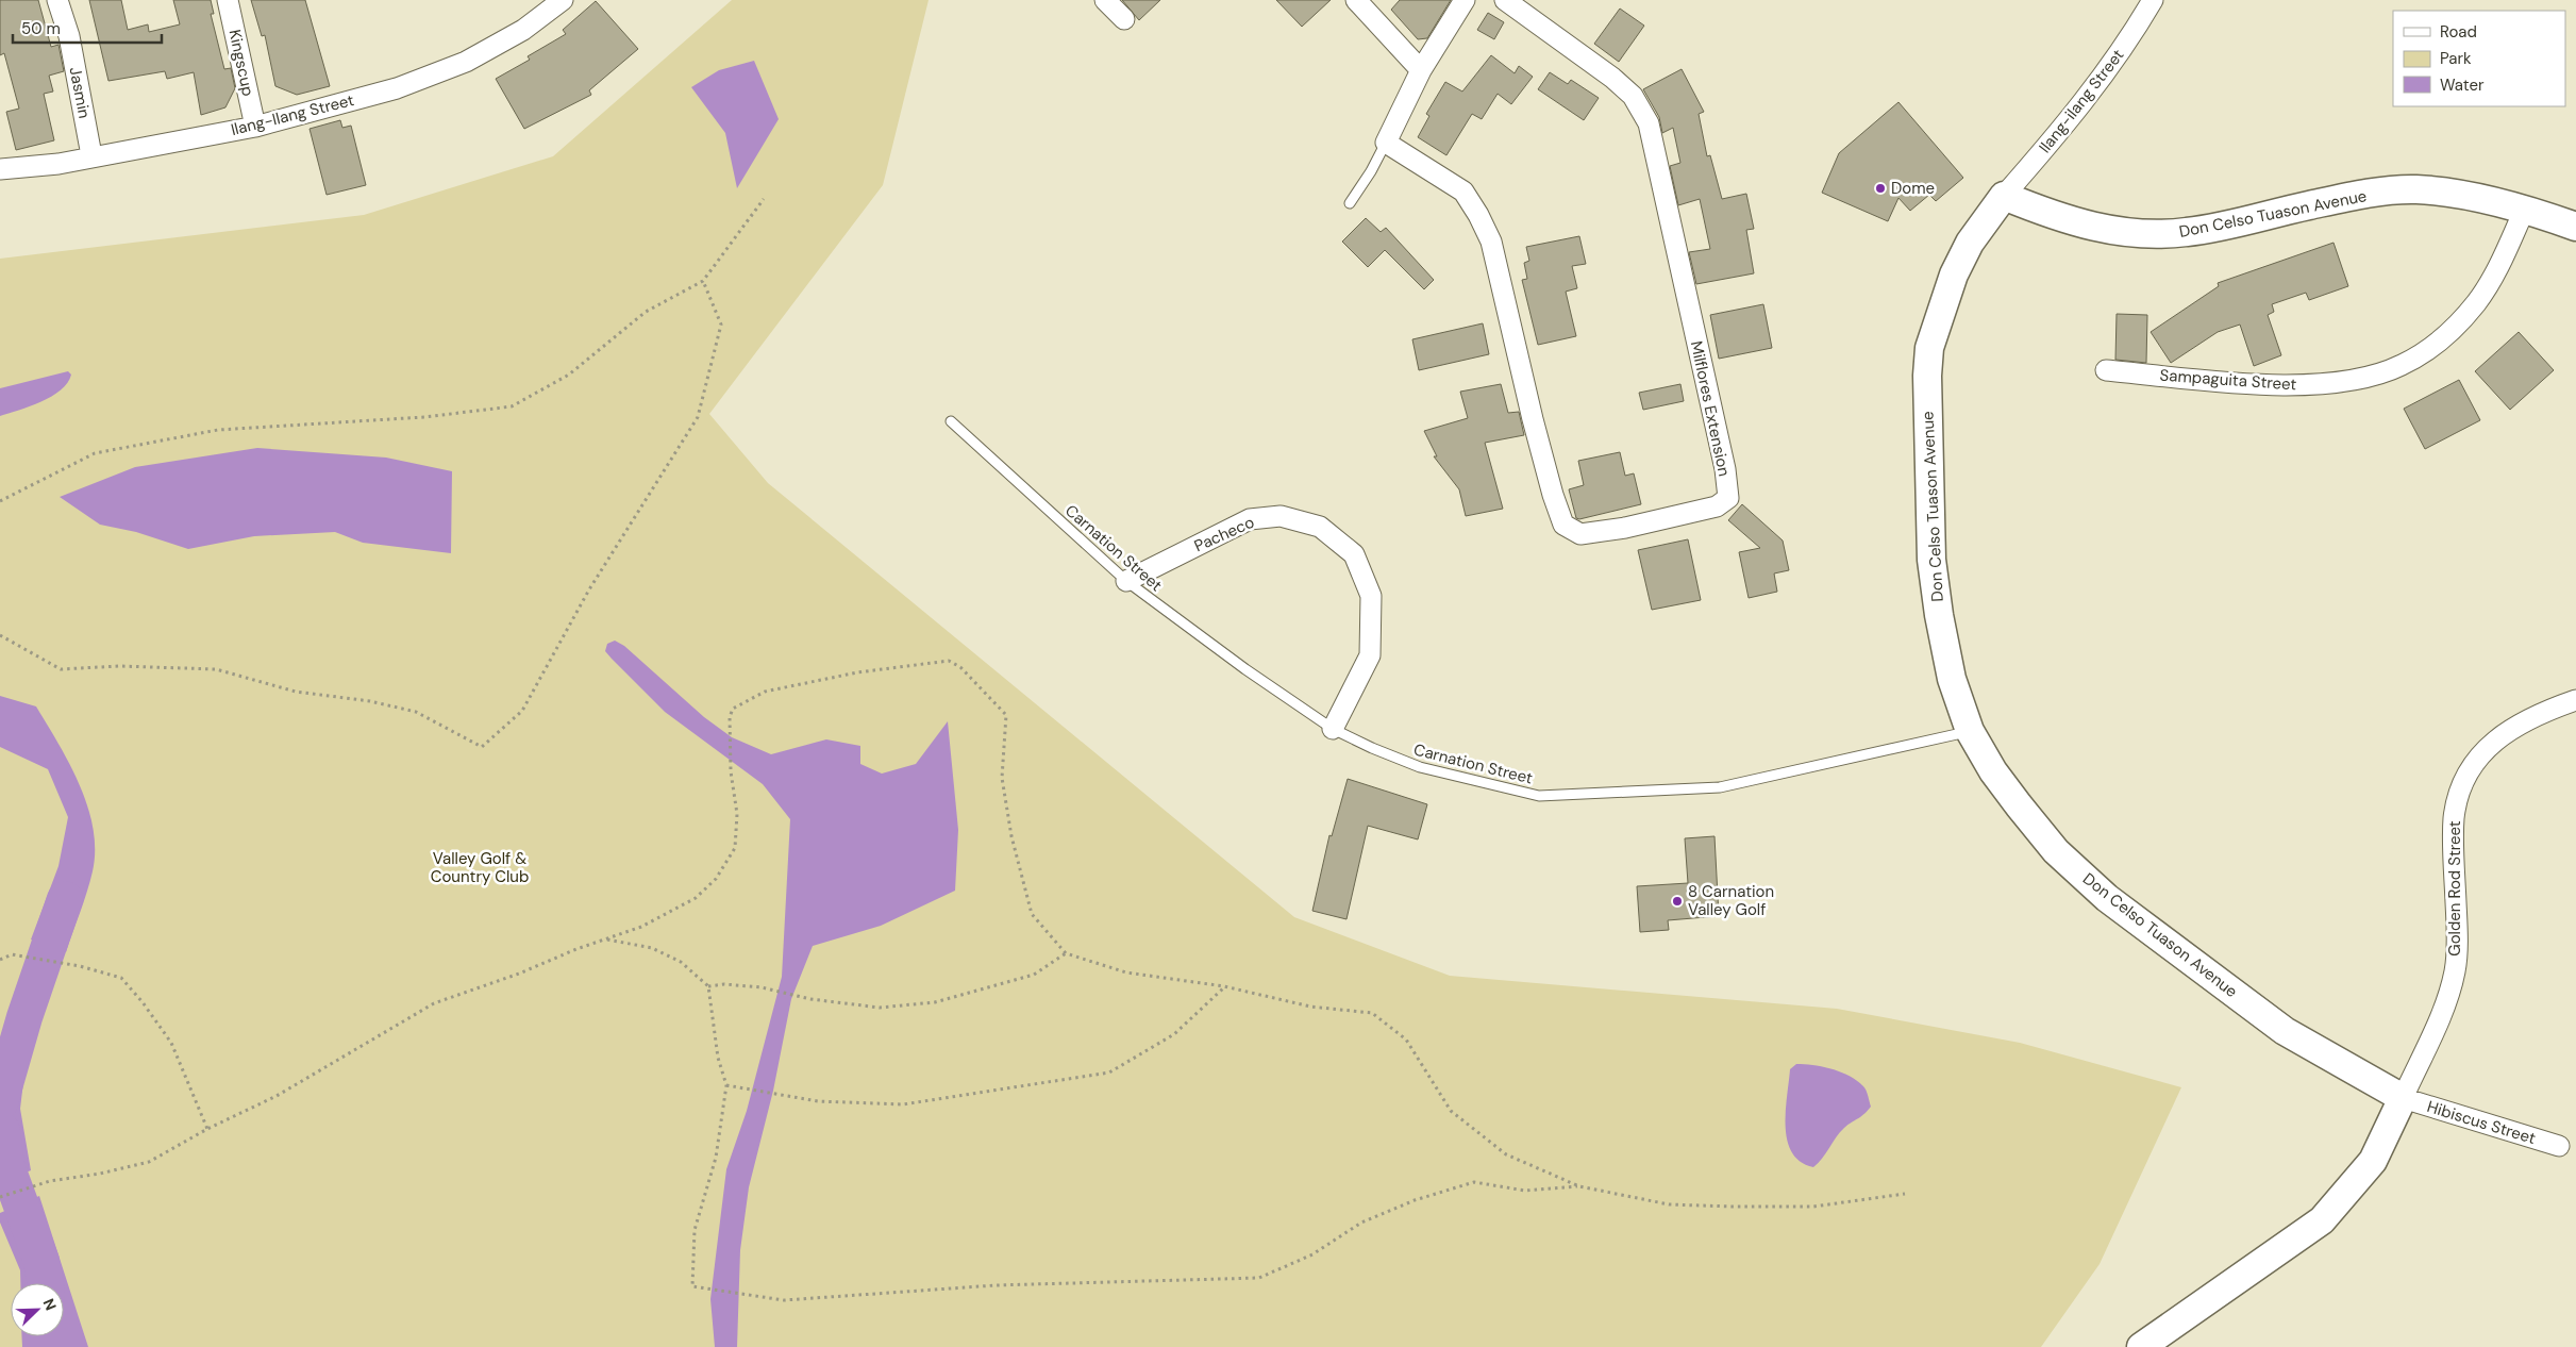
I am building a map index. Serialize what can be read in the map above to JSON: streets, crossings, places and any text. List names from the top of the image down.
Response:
{
  "streets": {
    "street": [
      "Kingscup",
      "Jasmin",
      "Ilang-ilang Street",
      "Ilang-Ilang Street",
      "Don Celso Tuason Avenue",
      "Sampaguita Street",
      "Milflores Extension",
      "Pacheco",
      "Golden Rod Street",
      "Hibiscus Street"
    ],
    "lane": ["Carnation Street"]
  },
  "crossings": [
    ["Kingscup", "Ilang-Ilang Street"],
    ["Jasmin", "Ilang-Ilang Street"],
    ["Ilang-ilang Street", "Don Celso Tuason Avenue"],
    ["Don Celso Tuason Avenue", "Sampaguita Street"],
    ["Don Celso Tuason Avenue", "Carnation Street"],
    ["Don Celso Tuason Avenue", "Golden Rod Street"],
    ["Don Celso Tuason Avenue", "Hibiscus Street"],
    ["Pacheco", "Carnation Street"],
    ["Golden Rod Street", "Hibiscus Street"]
  ],
  "parks": ["Valley Golf & Country Club"],
  "places": ["Dome", "8 Carnation Valley Golf"],
  "legend": ["Road", "Park", "Water"],
  "scale_bar": "50 m",
  "north": "top right"
}
